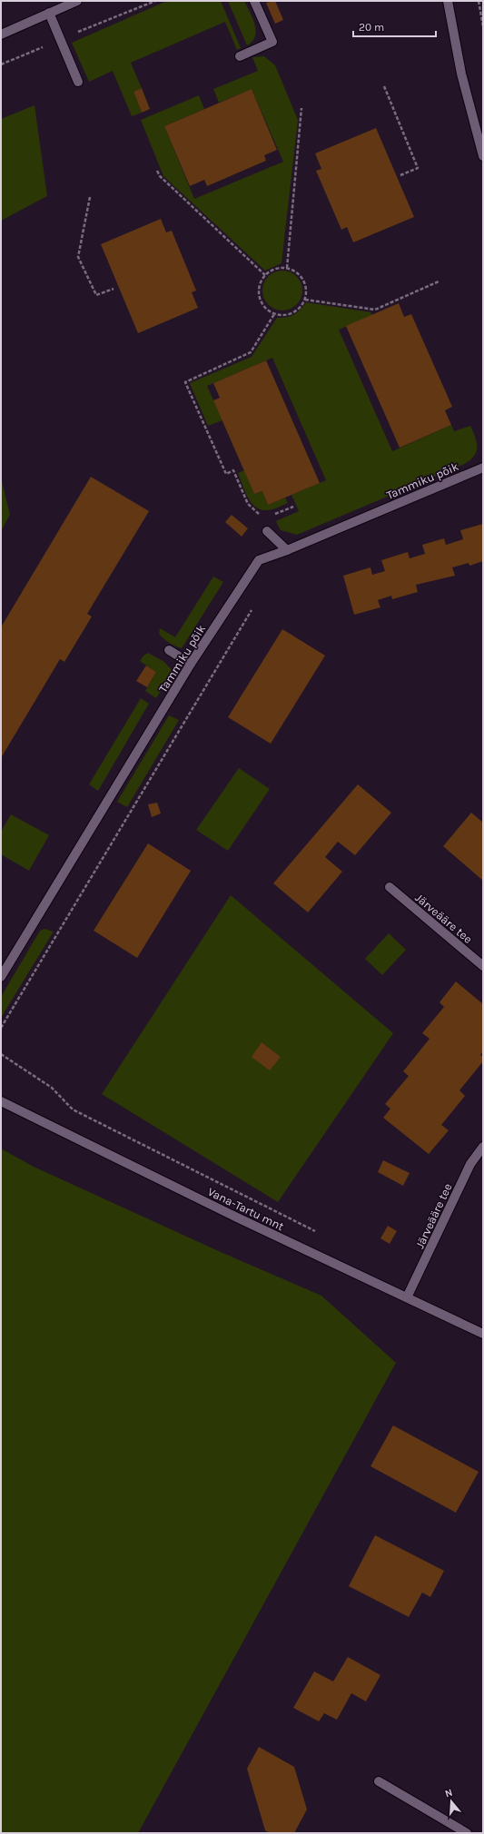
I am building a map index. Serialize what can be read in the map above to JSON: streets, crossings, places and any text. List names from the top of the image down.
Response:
{
  "streets": {
    "street": ["Tammiku põik", "Järveääre tee", "Vana-Tartu mnt"]
  },
  "crossings": [
    ["Järveääre tee", "Vana-Tartu mnt"]
  ],
  "scale_bar": "20 m",
  "north": "top"
}
